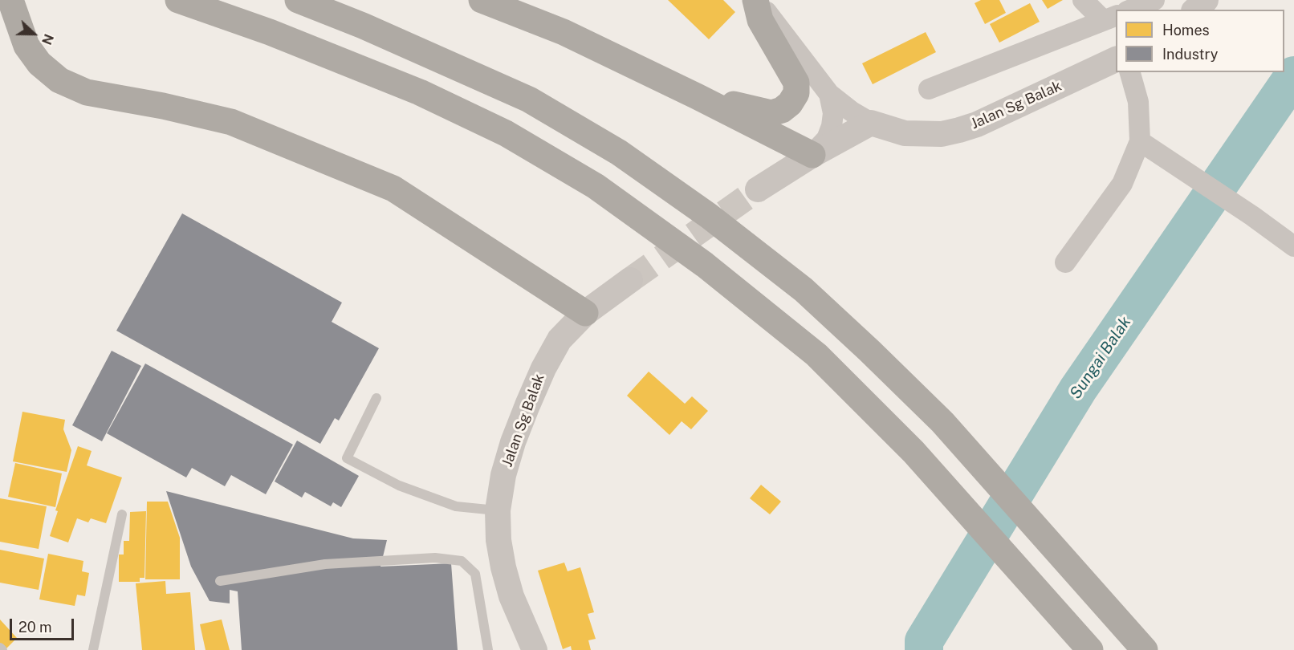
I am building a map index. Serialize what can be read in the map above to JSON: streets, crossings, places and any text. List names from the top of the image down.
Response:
{
  "streets": {
    "street": ["Jalan Sg Balak"]
  },
  "water": ["Sungai Balak"],
  "legend": ["Homes", "Industry"],
  "scale_bar": "20 m",
  "north": "right"
}
